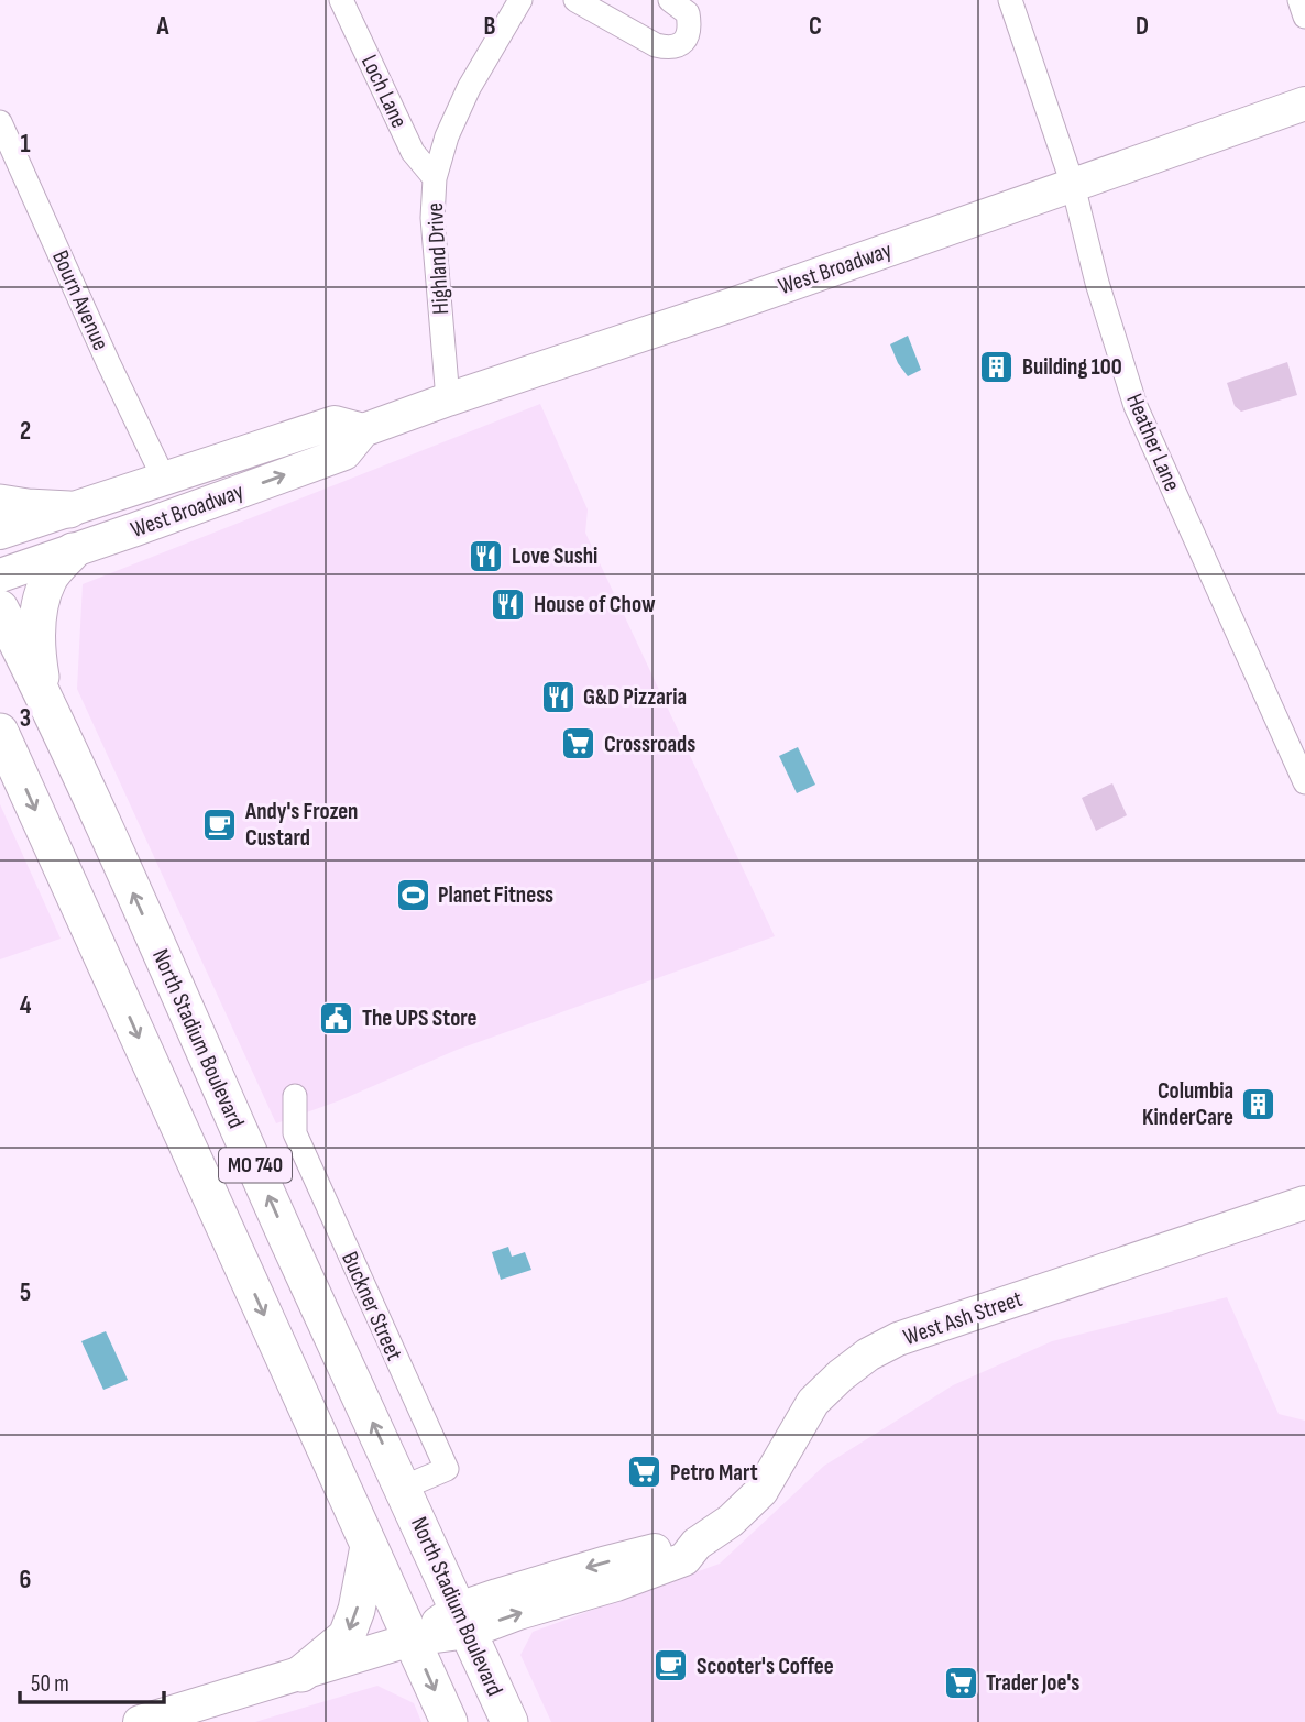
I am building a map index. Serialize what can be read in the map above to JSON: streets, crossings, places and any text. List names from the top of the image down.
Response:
{
  "streets": {
    "main road": [
      "West Broadway",
      "North Stadium Boulevard",
      "MO 740",
      "West Ash Street"
    ],
    "street": [
      "Loch Lane",
      "Highland Drive",
      "Bourn Avenue",
      "Heather Lane",
      "Buckner Street"
    ]
  },
  "crossings": [
    ["Loch Lane", "Highland Drive"],
    ["Highland Drive", "West Broadway"],
    ["West Broadway", "Bourn Avenue"],
    ["West Broadway", "Heather Lane"],
    ["North Stadium Boulevard", "Buckner Street"],
    ["North Stadium Boulevard", "West Ash Street"],
    ["MO 740", "West Ash Street"]
  ],
  "places": {
    "building": ["Building 100", "Columbia KinderCare"],
    "restaurant": ["Love Sushi", "House of Chow", "G&D Pizzaria"],
    "supermarket": ["Crossroads", "Petro Mart", "Trader Joe's"],
    "cafe": ["Andy's Frozen Custard", "Scooter's Coffee"],
    "sports": ["Planet Fitness"],
    "public building": ["The UPS Store"]
  },
  "scale_bar": "50 m",
  "grid": {
    "columns": [
      "A",
      "B",
      "C",
      "D"
    ],
    "rows": [
      "1",
      "2",
      "3",
      "4",
      "5",
      "6"
    ]
  }
}
